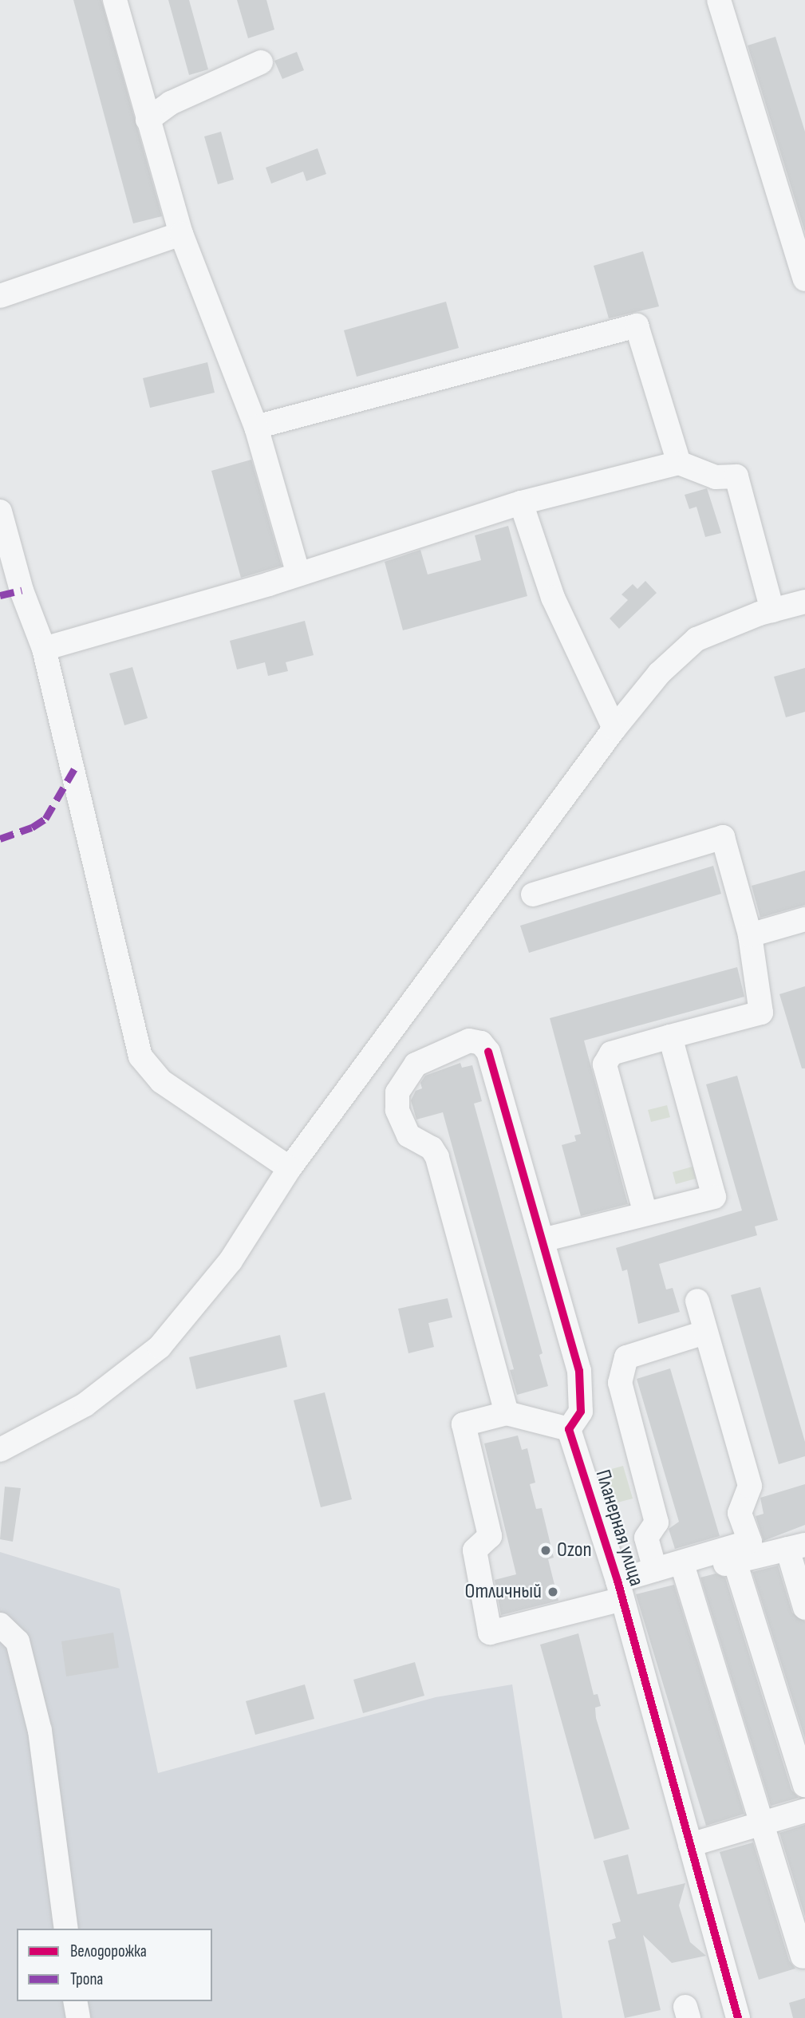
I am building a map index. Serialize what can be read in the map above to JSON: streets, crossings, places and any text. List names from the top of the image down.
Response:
{
  "streets": {
    "street": ["Планерная улица"]
  },
  "places": ["Ozon", "Отличный"],
  "legend": ["Велодорожка", "Тропа"]
}
